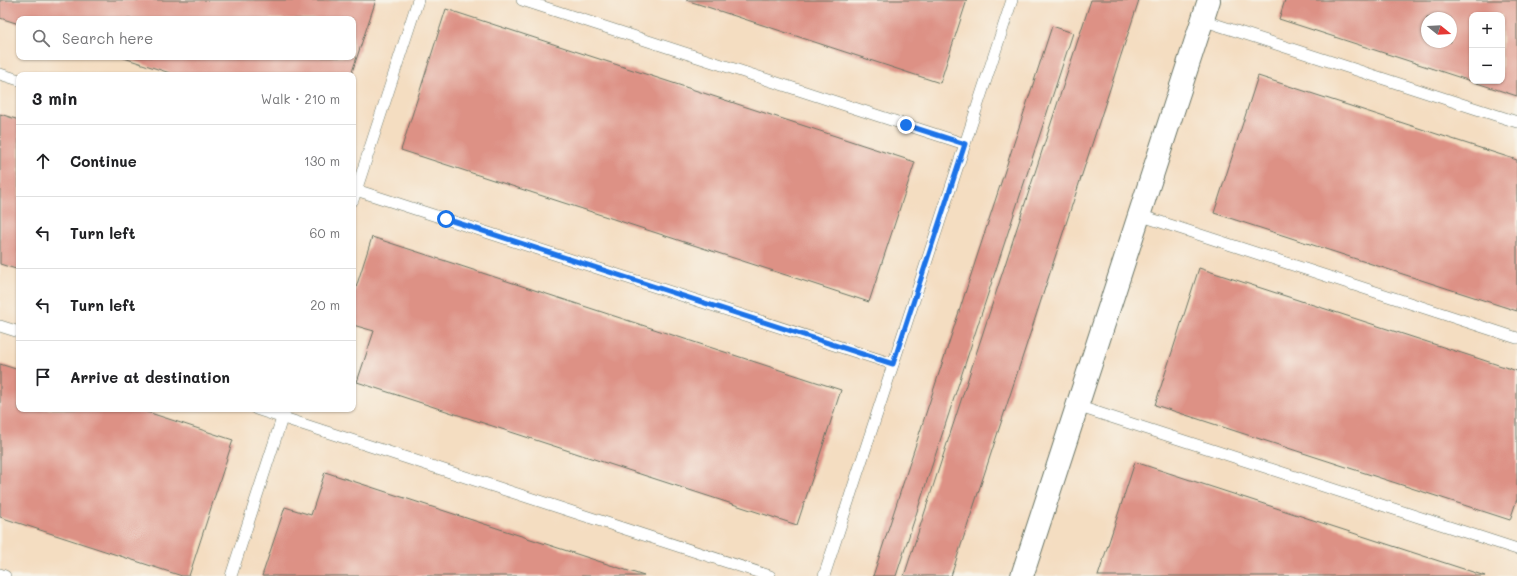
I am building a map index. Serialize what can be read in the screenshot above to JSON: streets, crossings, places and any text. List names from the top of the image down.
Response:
{
  "north": "right",
  "page": {
    "map_buttons": ["+", "−"],
    "search": "Search here",
    "heading": ["3 min", "Walk · 210 m"],
    "list": [
      ["Continue", "130 m"],
      ["Turn left", "60 m"],
      ["Turn left", "20 m"],
      "Arrive at destination"
    ]
  }
}
